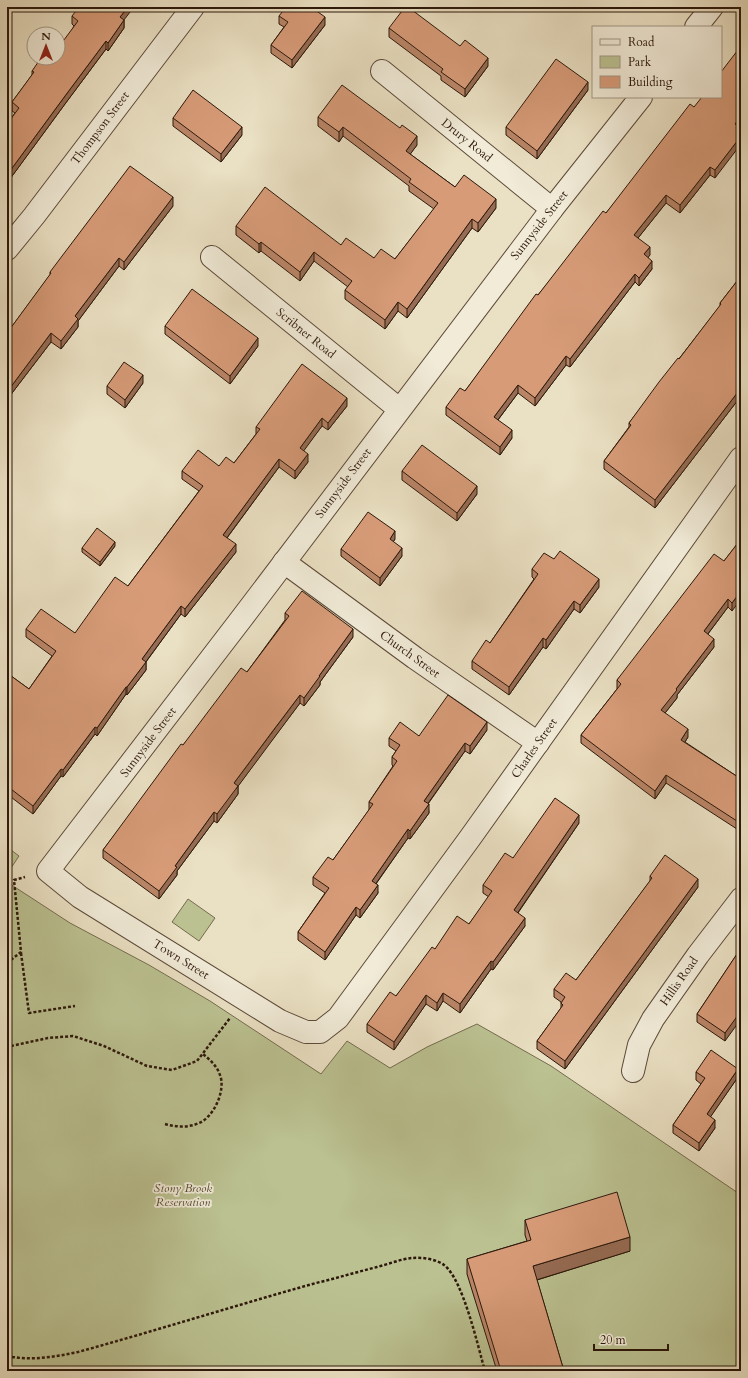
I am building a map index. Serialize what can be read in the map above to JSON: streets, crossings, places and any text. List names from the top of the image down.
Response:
{
  "streets": {
    "street": [
      "Thompson Street",
      "Drury Road",
      "Sunnyside Street",
      "Scribner Road",
      "Church Street",
      "Charles Street",
      "Town Street",
      "Hillis Road"
    ]
  },
  "crossings": [
    ["Drury Road", "Sunnyside Street"],
    ["Sunnyside Street", "Scribner Road"],
    ["Sunnyside Street", "Church Street"],
    ["Sunnyside Street", "Town Street"],
    ["Church Street", "Charles Street"],
    ["Charles Street", "Town Street"]
  ],
  "parks": ["Stony Brook Reservation"],
  "legend": ["Road", "Park", "Building"],
  "scale_bar": "20 m",
  "north": "top"
}
